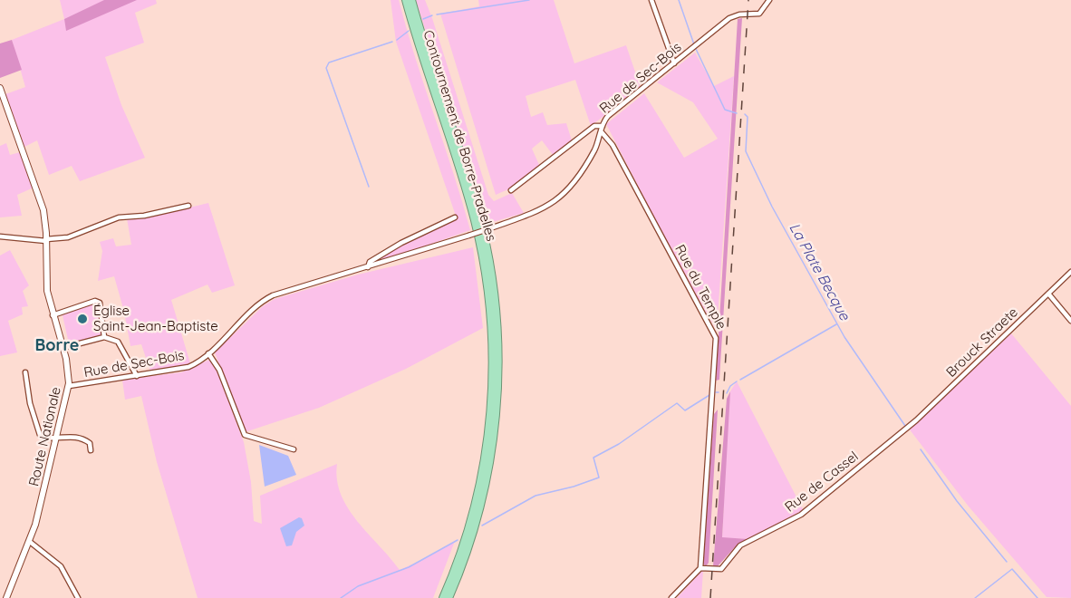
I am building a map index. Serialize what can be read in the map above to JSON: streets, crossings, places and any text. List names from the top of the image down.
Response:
{
  "streets": {
    "highway": ["Contournement de Borre-Pradelles"],
    "street": [
      "Rue de Sec-Bois",
      "Rue du Temple",
      "Brouck Straete",
      "Route Nationale",
      "Rue de Cassel"
    ]
  },
  "crossings": [
    ["Rue de Sec-Bois", "Rue du Temple"],
    ["Rue de Sec-Bois", "Route Nationale"],
    ["Rue du Temple", "Rue de Cassel"],
    ["Brouck Straete", "Rue de Cassel"]
  ],
  "districts": ["Borre"],
  "water": ["La Plate Becque"],
  "places": ["Église Saint-Jean-Baptiste"]
}
